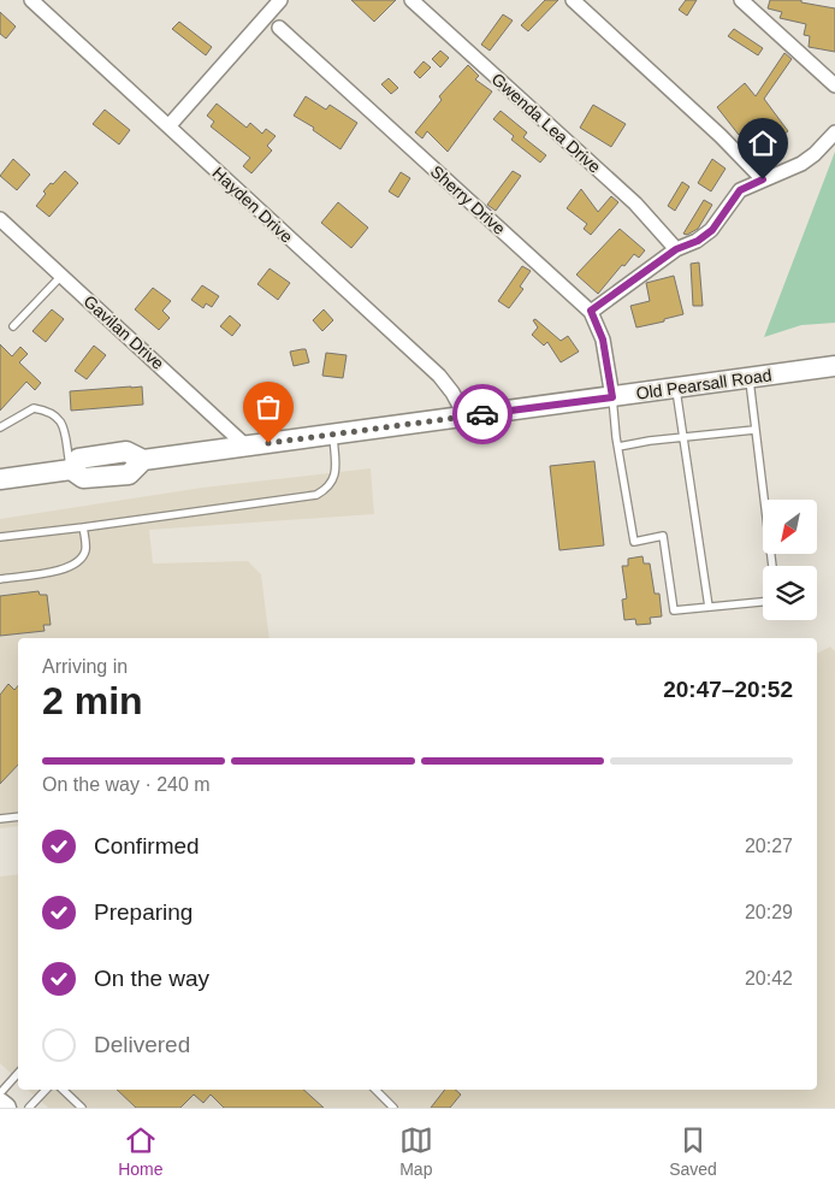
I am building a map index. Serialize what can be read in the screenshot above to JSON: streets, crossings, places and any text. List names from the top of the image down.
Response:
{
  "streets": {
    "main road": ["Old Pearsall Road"],
    "street": [
      "Gwenda Lea Drive",
      "Sherry Drive",
      "Hayden Drive",
      "Gavilan Drive"
    ]
  },
  "crossings": [
    ["Sherry Drive", "Old Pearsall Road"],
    ["Hayden Drive", "Old Pearsall Road"],
    ["Gavilan Drive", "Old Pearsall Road"]
  ],
  "north": "bottom left",
  "page": {
    "heading": ["2 min", "Arriving in", "20:47–20:52"],
    "bar": "On the way · 240 m",
    "list": [
      ["Confirmed", "20:27"],
      ["Preparing", "20:29"],
      ["On the way", "20:42"],
      "Delivered"
    ],
    "tabs": ["Home", "Map", "Saved"]
  }
}
